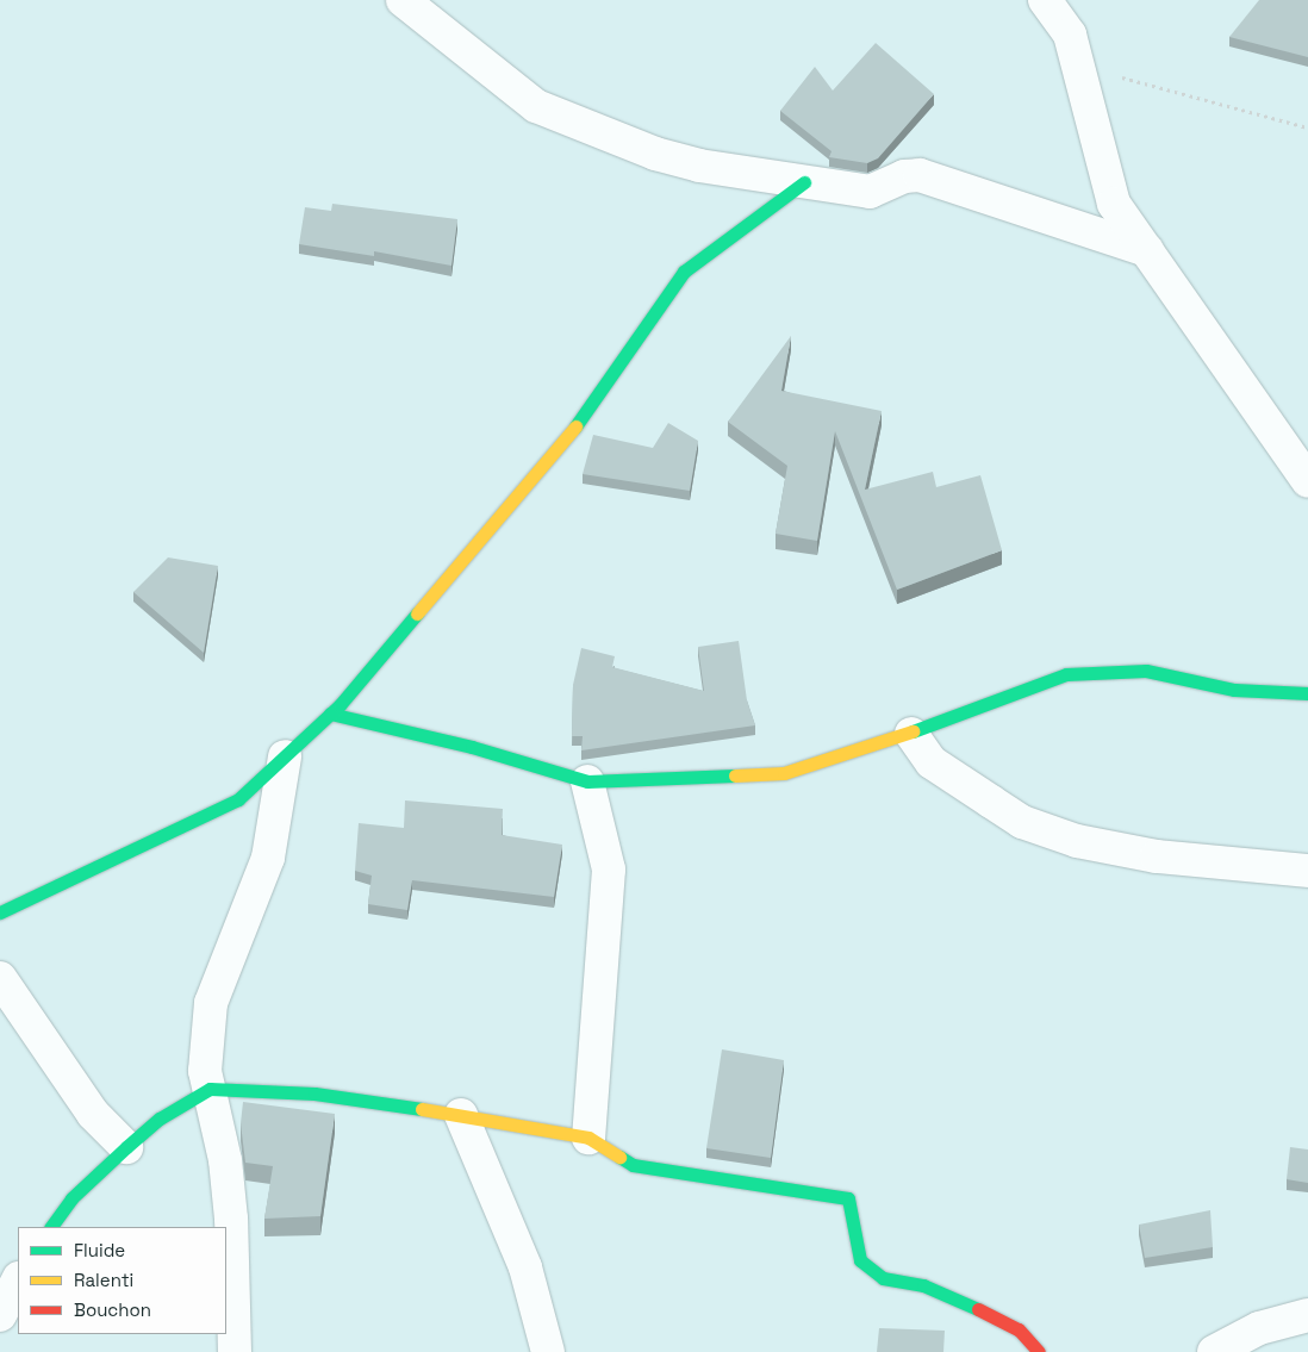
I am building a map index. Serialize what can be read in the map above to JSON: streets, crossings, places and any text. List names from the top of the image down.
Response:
{
  "legend": ["Fluide", "Ralenti", "Bouchon"]
}
